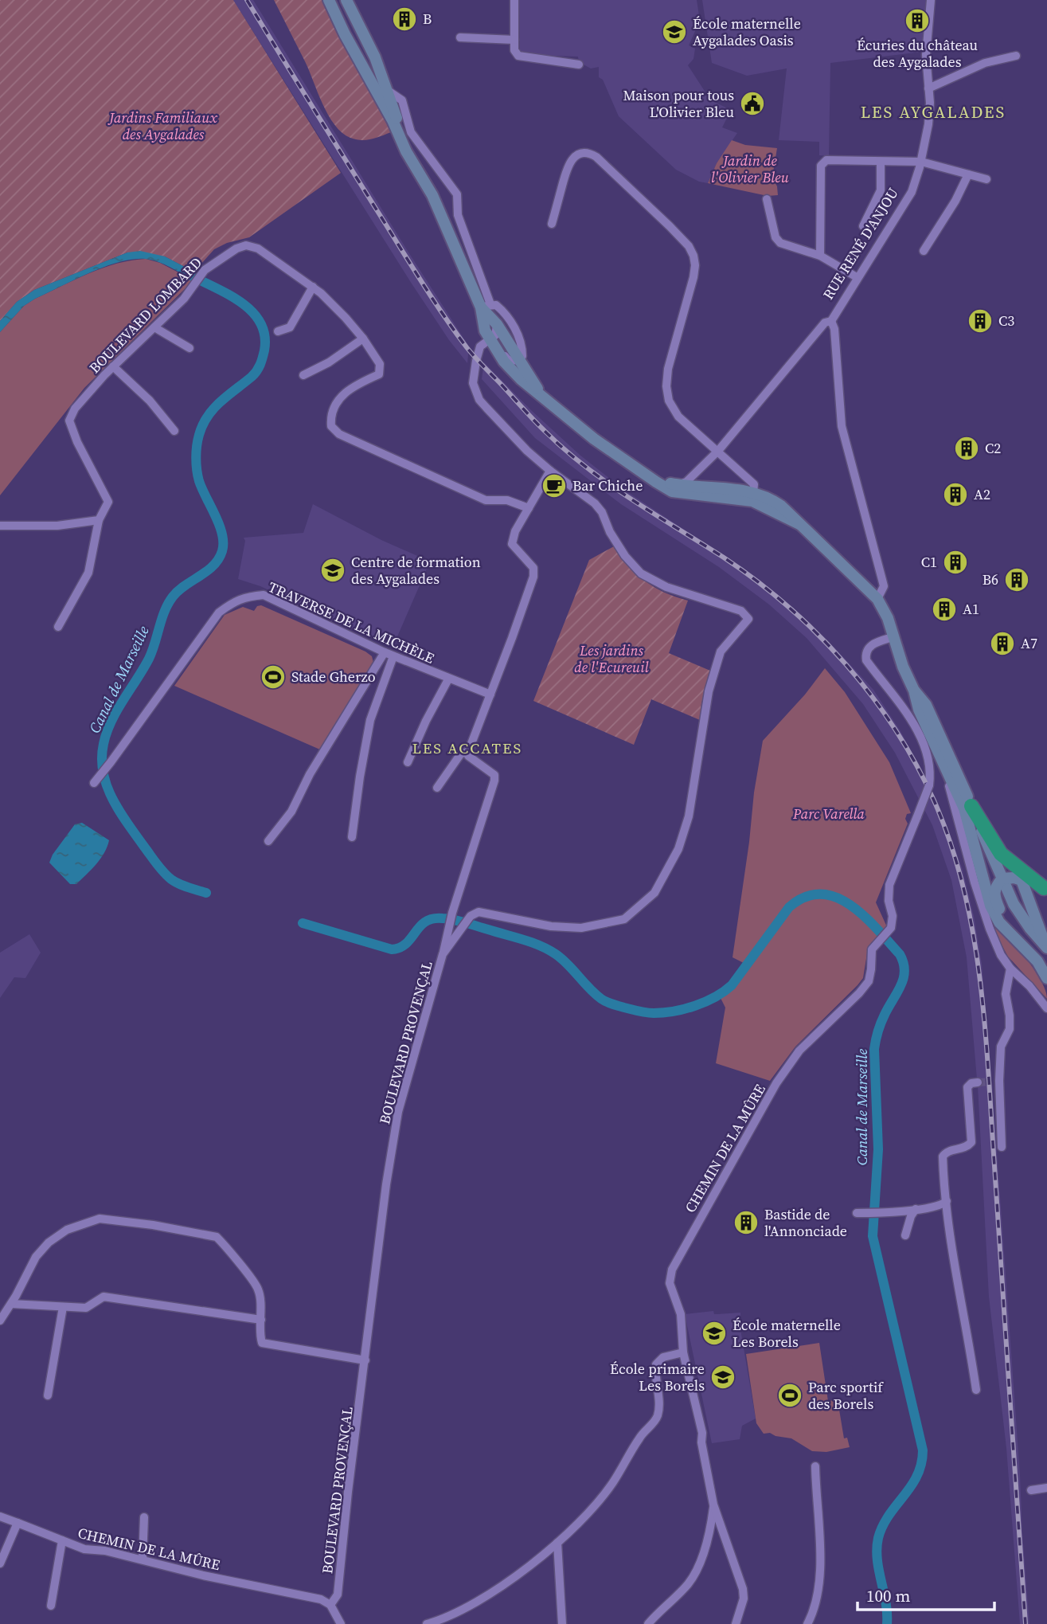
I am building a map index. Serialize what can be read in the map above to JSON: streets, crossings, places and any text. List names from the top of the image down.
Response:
{
  "streets": {
    "street": [
      "RUE RENÉ D'ANJOU",
      "BOULEVARD LOMBARD",
      "TRAVERSE DE LA MICHÈLE",
      "BOULEVARD PROVENÇAL",
      "CHEMIN DE LA MÛRE"
    ]
  },
  "crossings": [
    ["BOULEVARD PROVENÇAL", "CHEMIN DE LA MÛRE"]
  ],
  "districts": ["LES AYGALADES", "LES ACCATES"],
  "water": ["Canal de Marseille"],
  "parks": [
    "Jardins Familiaux des Aygalades",
    "Jardin de l'Olivier Bleu",
    "Les jardins de l'Ecureuil",
    "Parc Varella"
  ],
  "places": {
    "building": [
      "B",
      "Écuries du château des Aygalades",
      "C3",
      "C2",
      "A2",
      "C1",
      "B6",
      "A1",
      "A7",
      "Bastide de l'Annonciade"
    ],
    "school or university": [
      "École maternelle Aygalades Oasis",
      "Centre de formation des Aygalades",
      "École maternelle Les Borels",
      "École primaire Les Borels"
    ],
    "public building": ["Maison pour tous L'Olivier Bleu"],
    "cafe": ["Bar Chiche"],
    "sports": ["Stade Gherzo", "Parc sportif des Borels"]
  },
  "scale_bar": "100 m"
}
